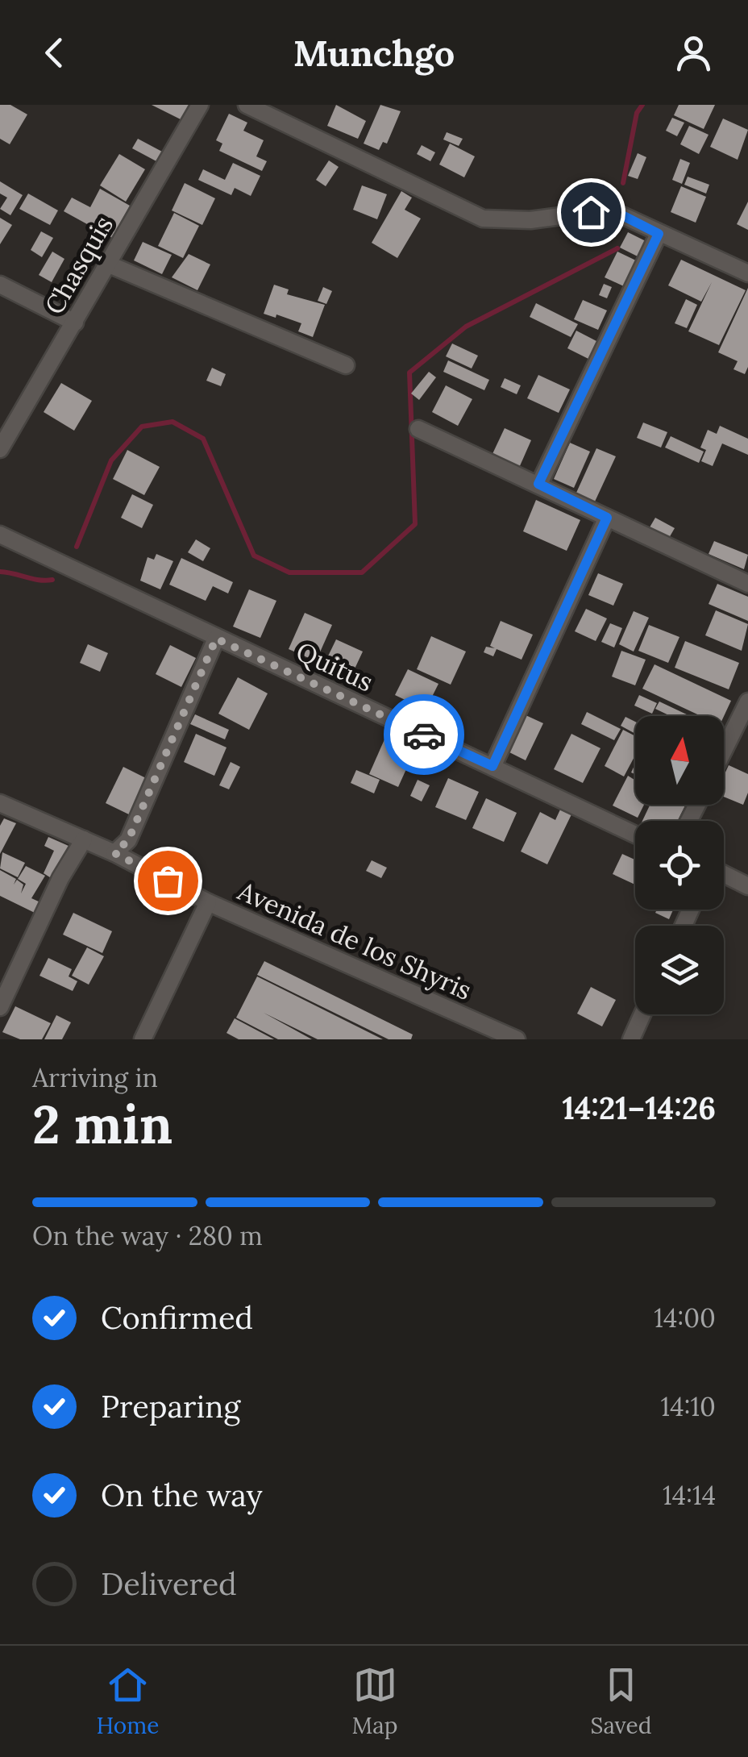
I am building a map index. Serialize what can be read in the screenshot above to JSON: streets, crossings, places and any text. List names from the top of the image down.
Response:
{
  "streets": {
    "street": ["Chasquis", "Quitus", "Avenida de los Shyris"]
  },
  "north": "top",
  "page": {
    "header": "Munchgo",
    "heading": ["2 min", "Arriving in", "14:21–14:26"],
    "bar": "On the way · 280 m",
    "list": [
      ["Confirmed", "14:00"],
      ["Preparing", "14:10"],
      ["On the way", "14:14"],
      "Delivered"
    ],
    "tabs": ["Home", "Map", "Saved"]
  }
}
